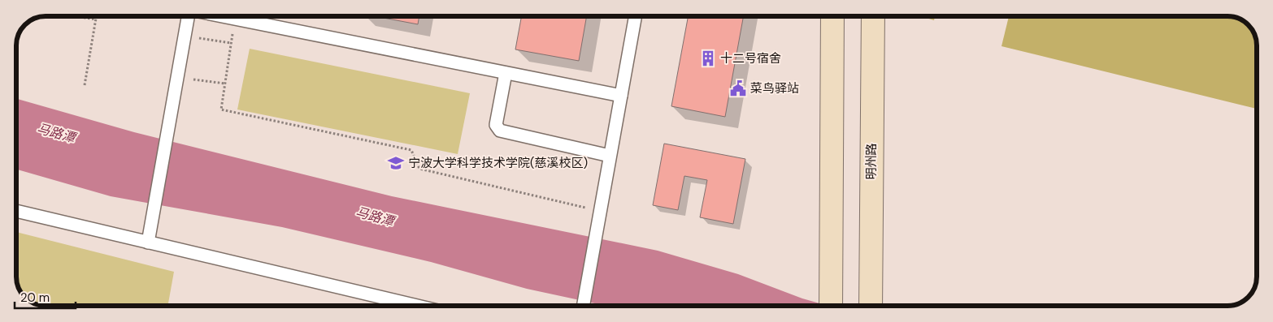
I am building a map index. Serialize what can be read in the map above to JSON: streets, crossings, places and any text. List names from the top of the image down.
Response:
{
  "streets": {
    "main road": ["明州路"]
  },
  "water": ["马路潭"],
  "places": {
    "building": ["十二号宿舍"],
    "public building": ["菜鸟驿站"],
    "school or university": ["宁波大学科学技术学院(慈溪校区)"]
  },
  "scale_bar": "20 m"
}
